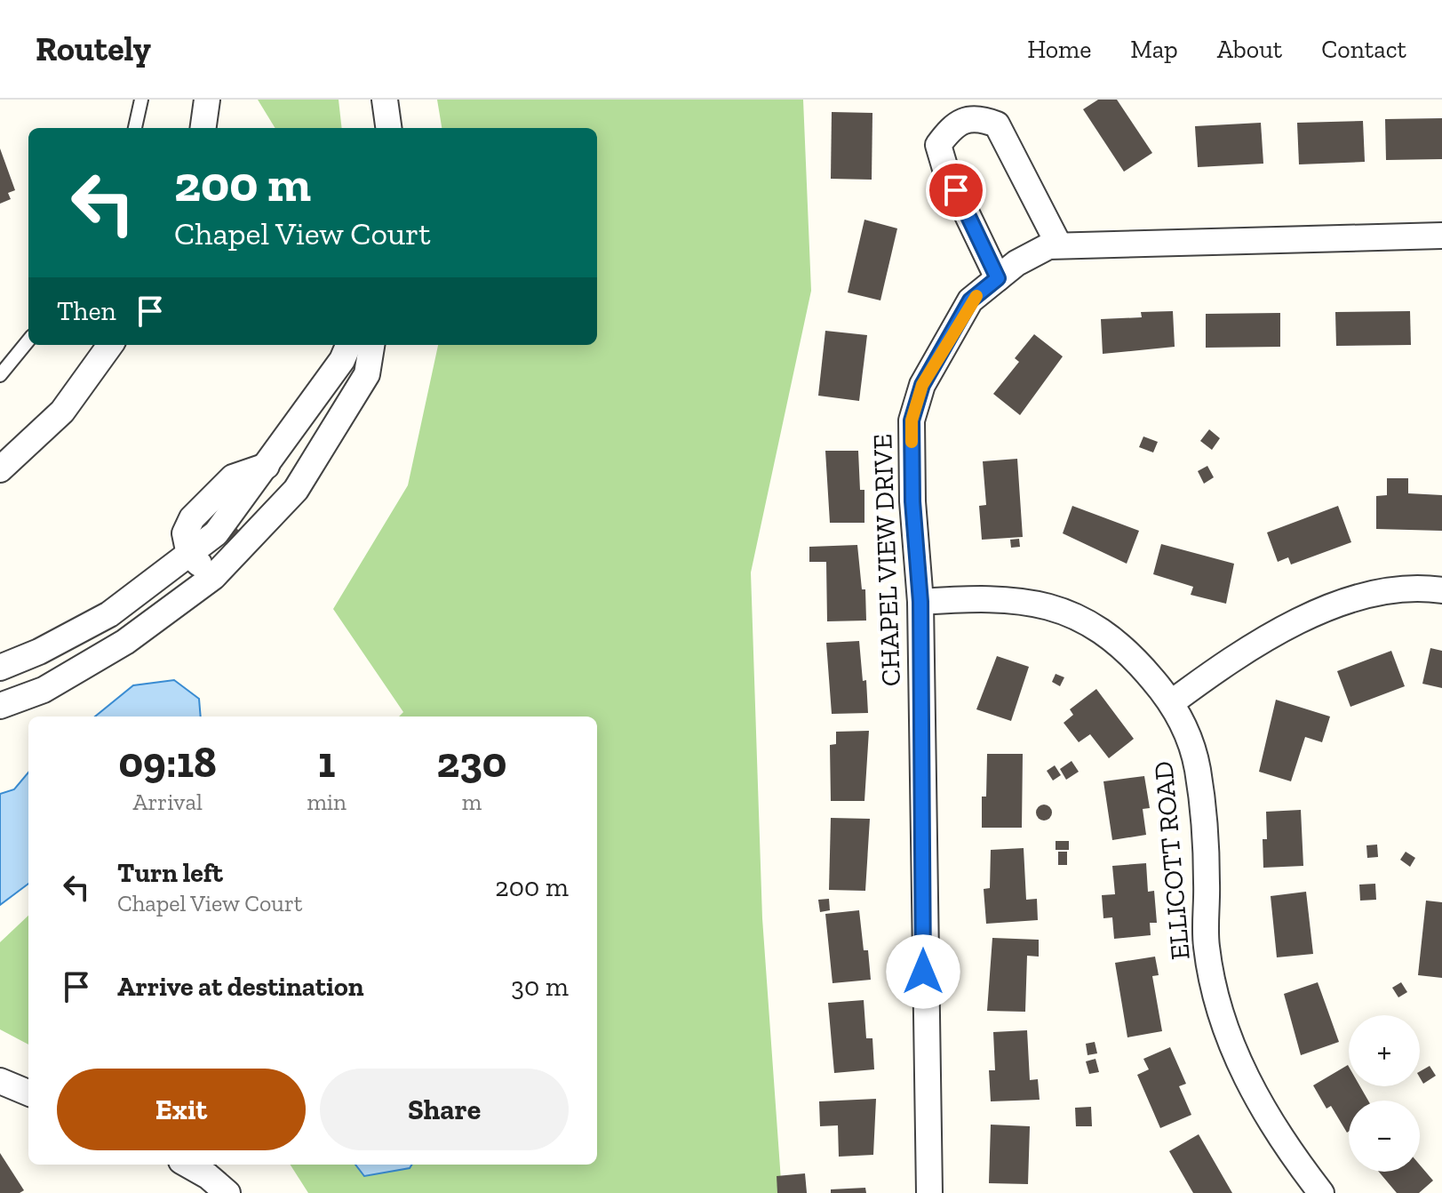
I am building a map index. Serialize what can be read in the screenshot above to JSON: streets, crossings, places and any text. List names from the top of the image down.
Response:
{
  "streets": {
    "street": ["CHAPEL VIEW DRIVE", "ELLICOTT ROAD"]
  },
  "crossings": [
    ["CHAPEL VIEW DRIVE", "ELLICOTT ROAD"]
  ],
  "page": {
    "header": "Routely",
    "nav": [
      "Home",
      "Map",
      "About",
      "Contact"
    ],
    "turn": ["200 m", "Chapel View Court"],
    "then": "Then",
    "eta": [
      "09:18",
      "Arrival",
      "1",
      "min",
      "230",
      "m"
    ],
    "list": [
      {
        "name": "Turn left",
        "note": "Chapel View Court",
        "value": "200 m"
      },
      {
        "name": "Arrive at destination",
        "value": "30 m"
      }
    ],
    "map_buttons": ["+", "−"],
    "buttons": ["Exit", "Share"]
  }
}
